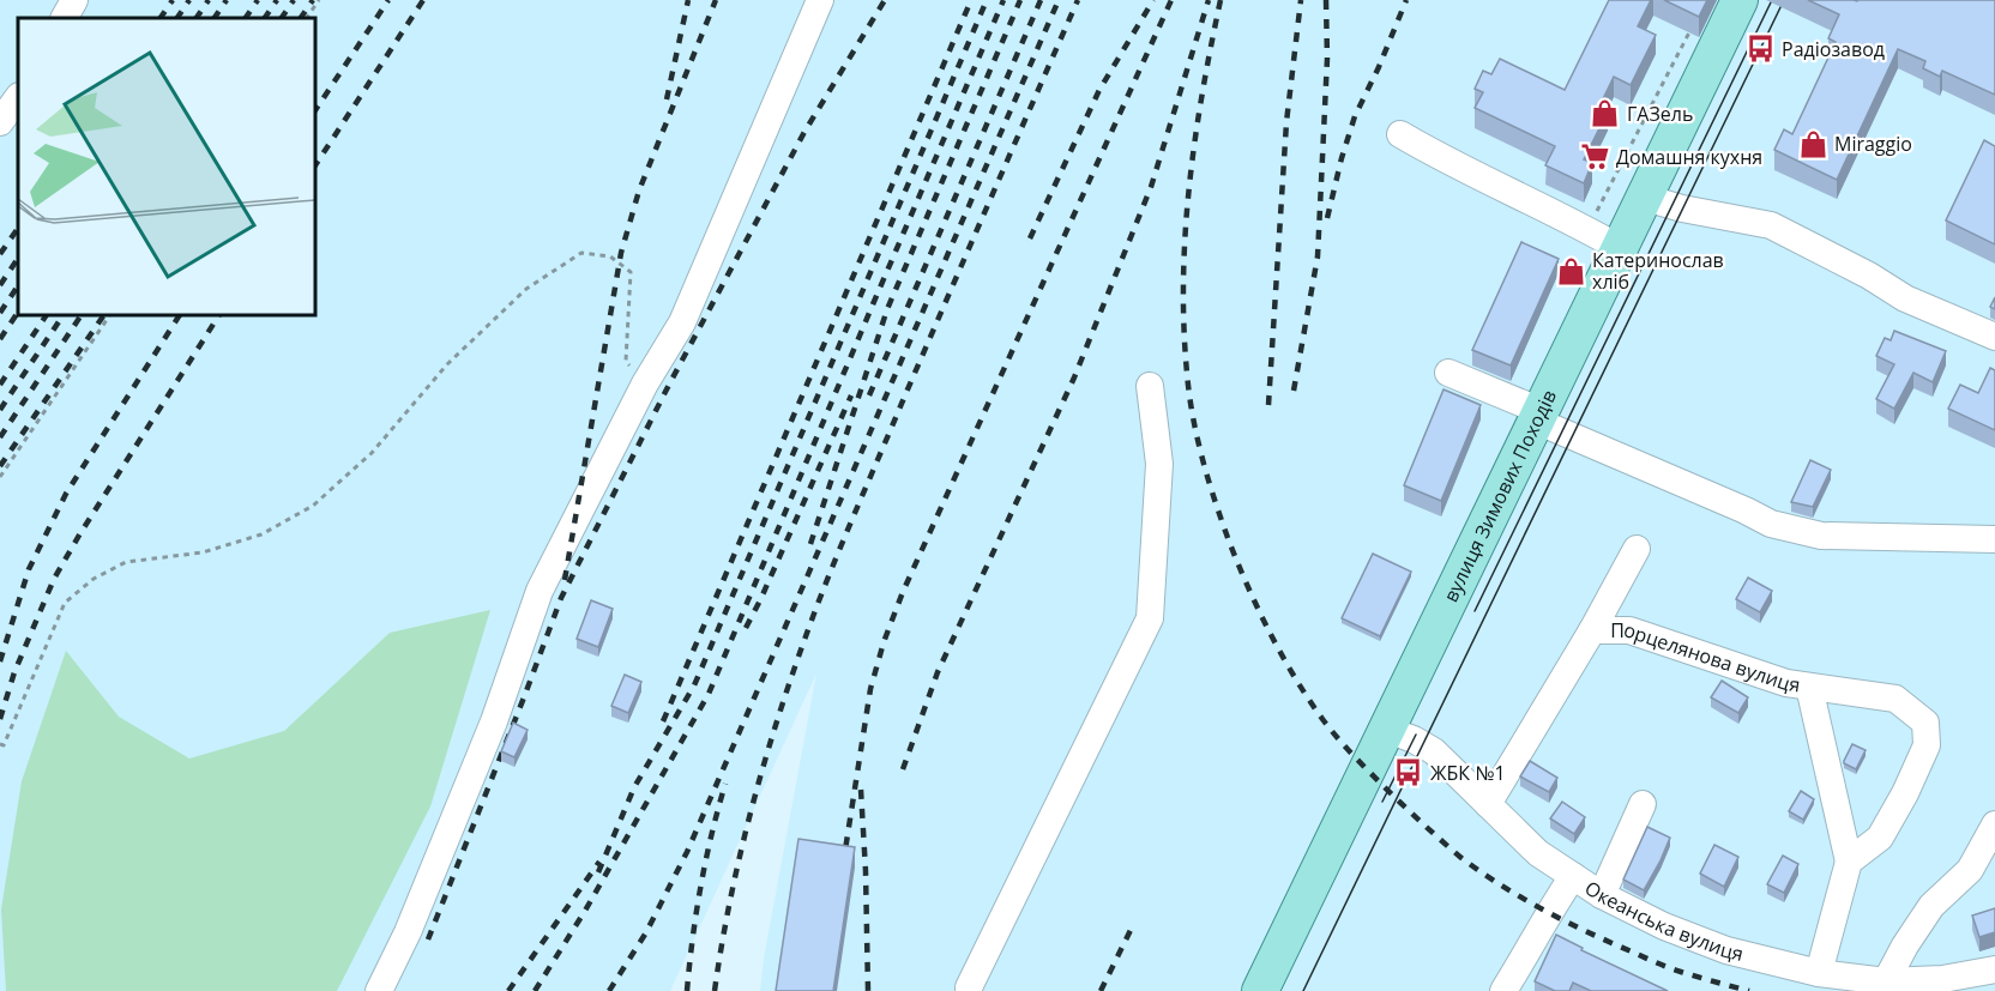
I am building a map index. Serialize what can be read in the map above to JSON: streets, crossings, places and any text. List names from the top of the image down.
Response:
{
  "streets": {
    "main road": ["вулиця Зимових Походів"],
    "street": ["Порцелянова вулиця", "Океанська вулиця"]
  },
  "crossings": [
    ["вулиця Зимових Походів", "Океанська вулиця"]
  ],
  "places": {
    "bus stop": ["Радіозавод", "ЖБК №1"],
    "shop": ["ГАЗель", "Miraggio", "Катеринослав хліб"],
    "supermarket": ["Домашня кухня"]
  }
}
